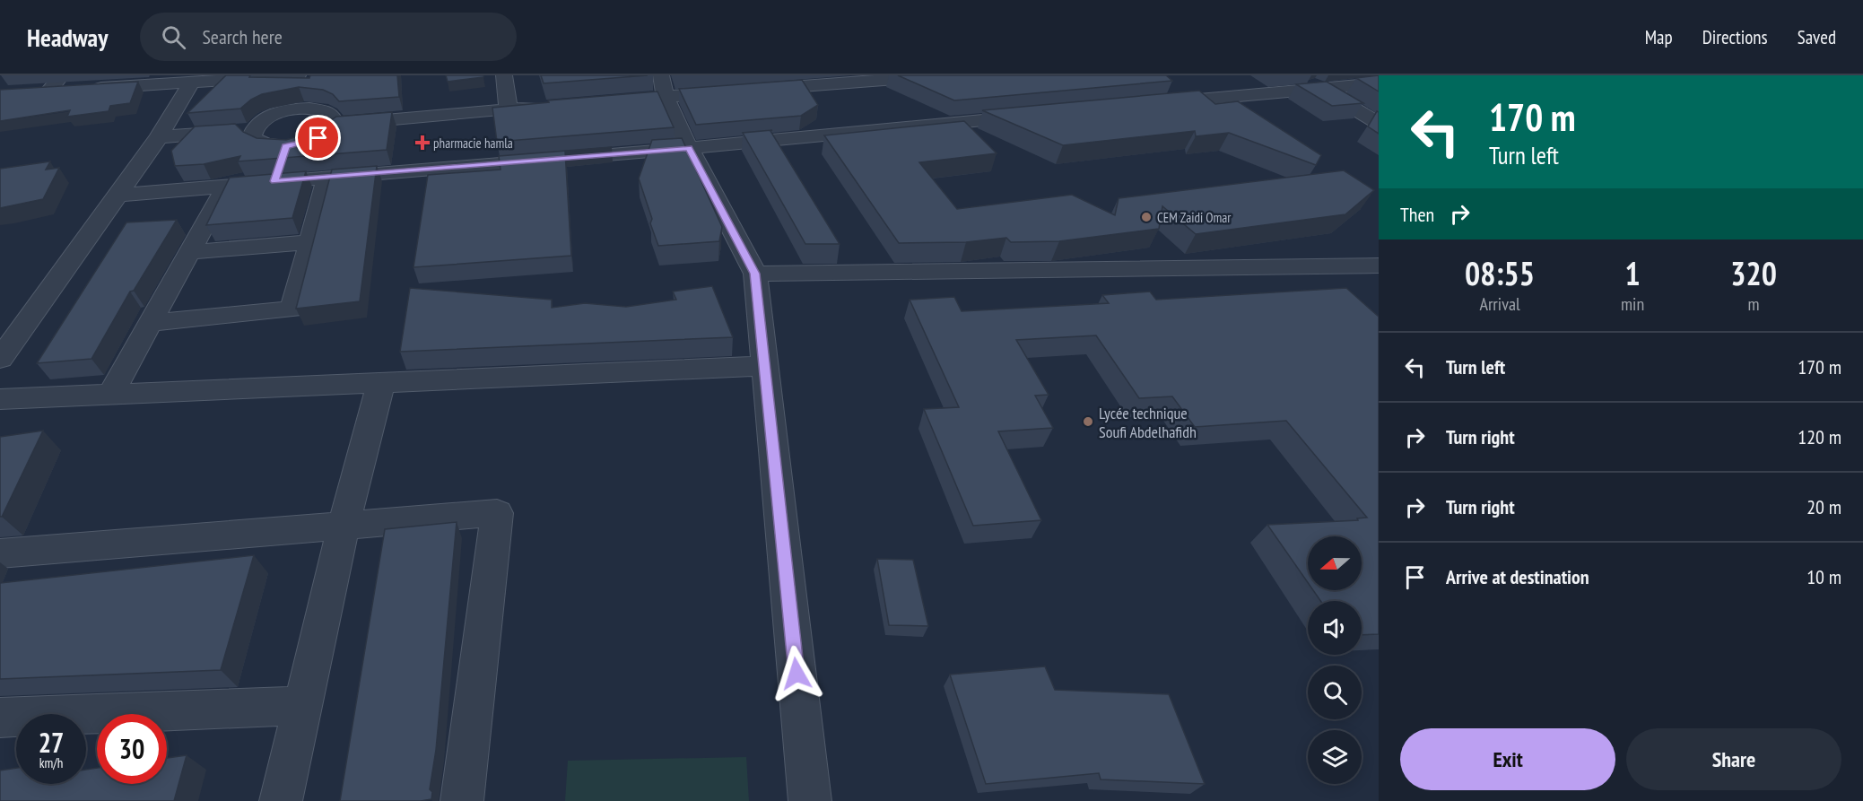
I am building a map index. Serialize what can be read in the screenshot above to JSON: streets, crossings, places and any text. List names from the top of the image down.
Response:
{
  "places": {
    "health": ["pharmacie hamla"],
    "other": ["CEM Zaidi Omar", "Lycée technique Soufi Abdelhafidh"]
  },
  "north": "left",
  "page": {
    "header": "Headway",
    "search": "Search here",
    "nav": ["Map", "Directions", "Saved"],
    "turn": ["170 m", "Turn left"],
    "then": "Then",
    "eta": [
      "08:55",
      "Arrival",
      "1",
      "min",
      "320",
      "m"
    ],
    "list": [
      {
        "name": "Turn left",
        "value": "170 m"
      },
      {
        "name": "Turn right",
        "value": "120 m"
      },
      {
        "name": "Turn right",
        "value": "20 m"
      },
      {
        "name": "Arrive at destination",
        "value": "10 m"
      }
    ],
    "speed": "27 km/h",
    "limit": "30",
    "buttons": ["Exit", "Share"]
  }
}
